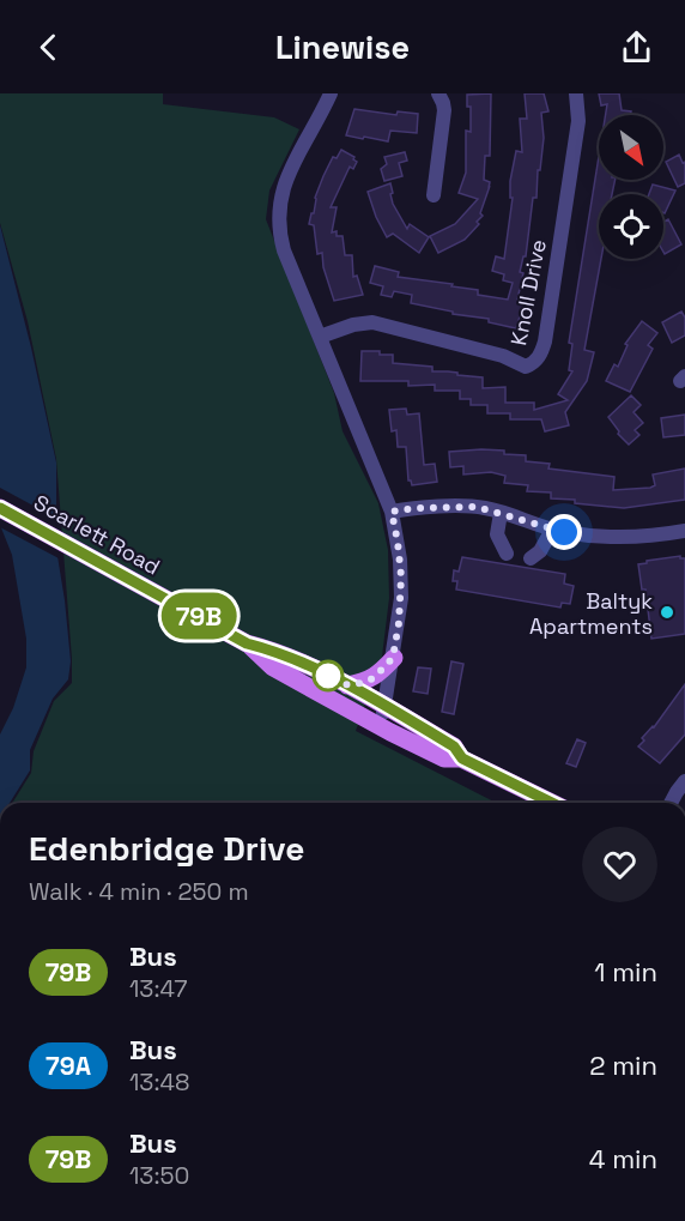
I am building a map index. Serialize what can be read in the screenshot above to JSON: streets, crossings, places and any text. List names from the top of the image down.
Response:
{
  "streets": {
    "main road": ["Scarlett Road"],
    "street": ["Knoll Drive"]
  },
  "places": ["Baltyk Apartments"],
  "lines": ["bus line 79B"],
  "north": "bottom right",
  "page": {
    "header": "Linewise",
    "on_map": "79B",
    "heading": ["Edenbridge Drive", "Walk · 4 min · 250 m"],
    "list": [
      {
        "mark": "79B",
        "name": "Bus",
        "note": "13:47",
        "value": "1 min"
      },
      {
        "mark": "79A",
        "name": "Bus",
        "note": "13:48",
        "value": "2 min"
      },
      {
        "mark": "79B",
        "name": "Bus",
        "note": "13:50",
        "value": "4 min"
      }
    ]
  }
}
